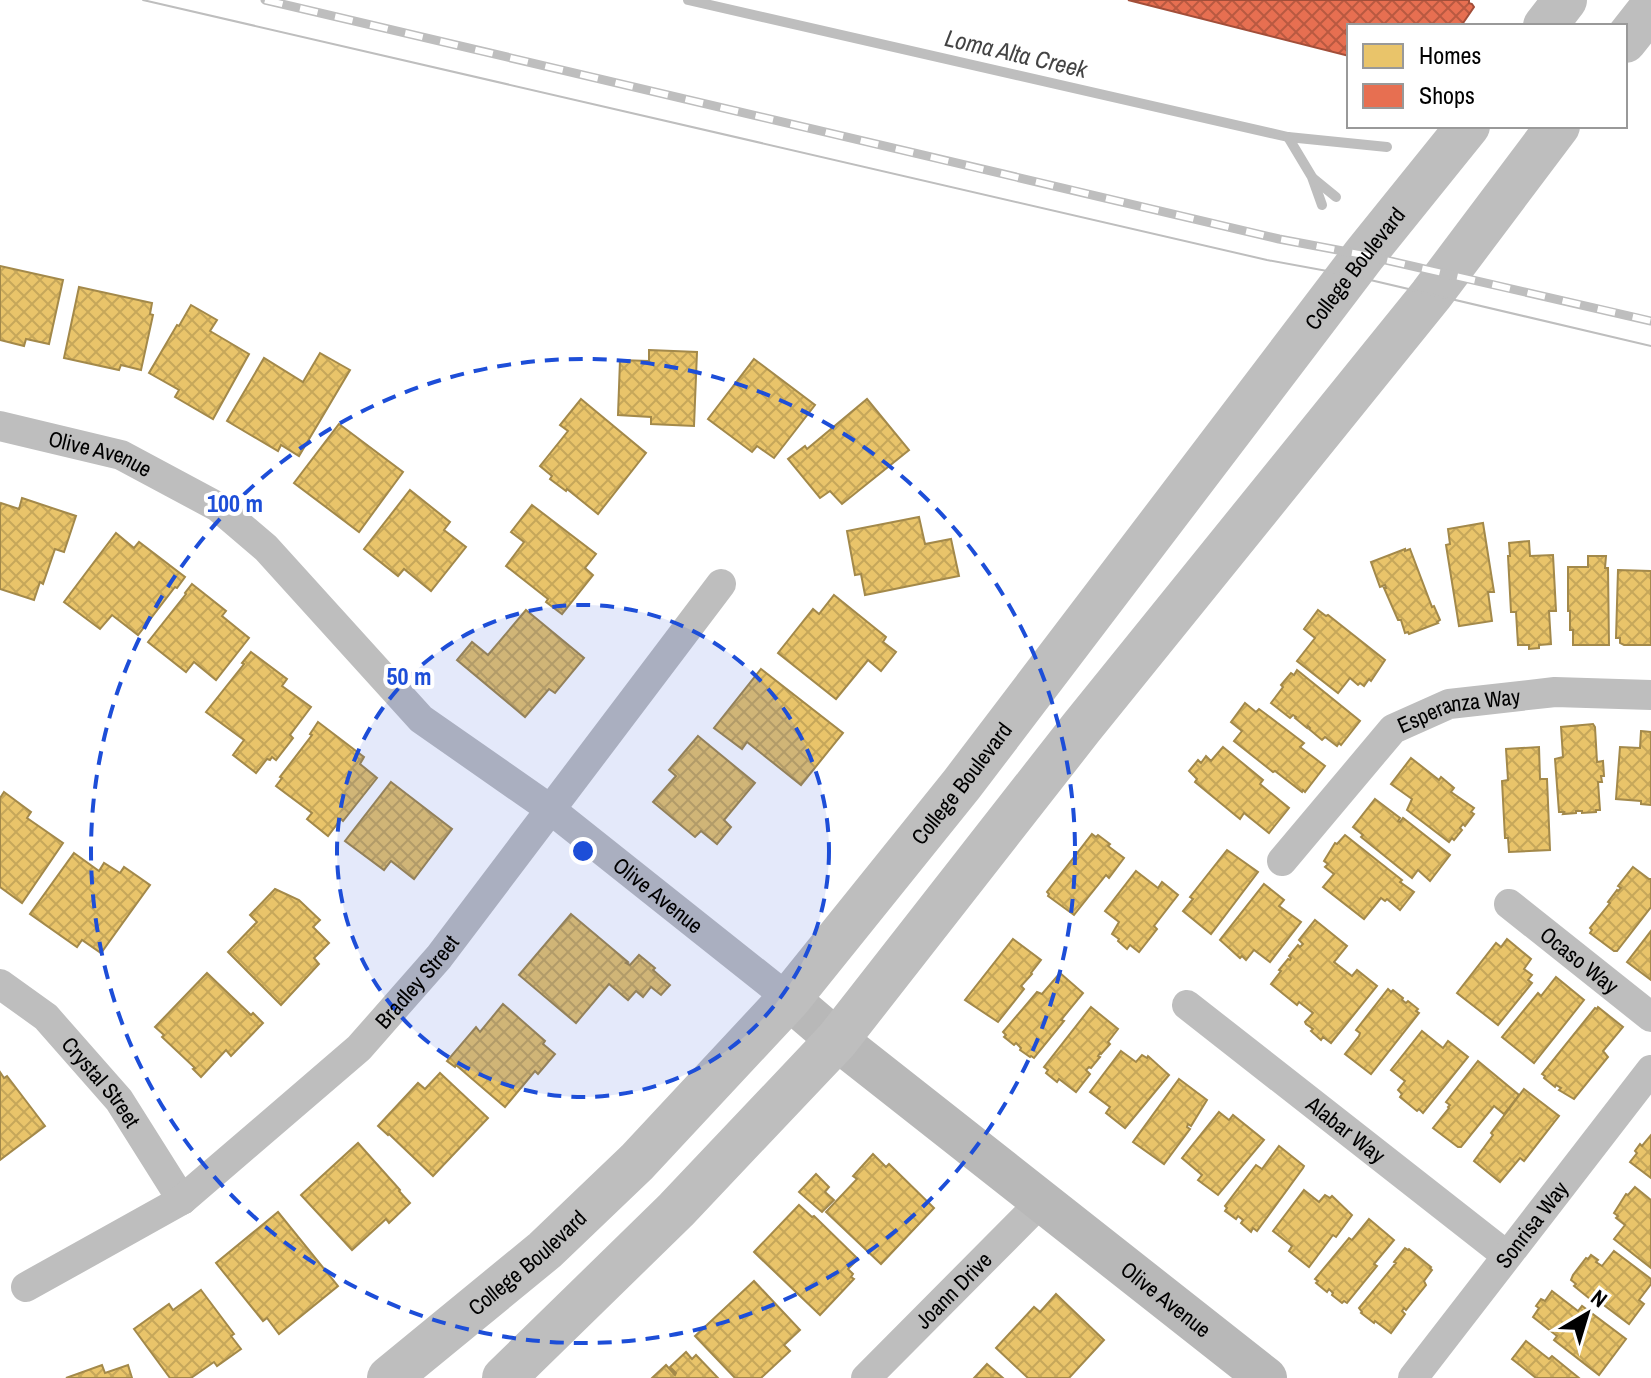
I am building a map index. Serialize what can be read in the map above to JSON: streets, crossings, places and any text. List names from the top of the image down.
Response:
{
  "streets": {
    "main road": ["College Boulevard", "Olive Avenue"],
    "street": [
      "Esperanza Way",
      "Ocaso Way",
      "Bradley Street",
      "Crystal Street",
      "Alabar Way",
      "Sonrisa Way",
      "Joann Drive"
    ]
  },
  "crossings": [
    ["College Boulevard", "Olive Avenue"],
    ["Olive Avenue", "Bradley Street"],
    ["Olive Avenue", "Joann Drive"],
    ["Bradley Street", "Crystal Street"],
    ["Alabar Way", "Sonrisa Way"]
  ],
  "water": ["Loma Alta Creek"],
  "legend": ["Homes", "Shops"],
  "north": "top right",
  "rings": ["100 m", "50 m"]
}
